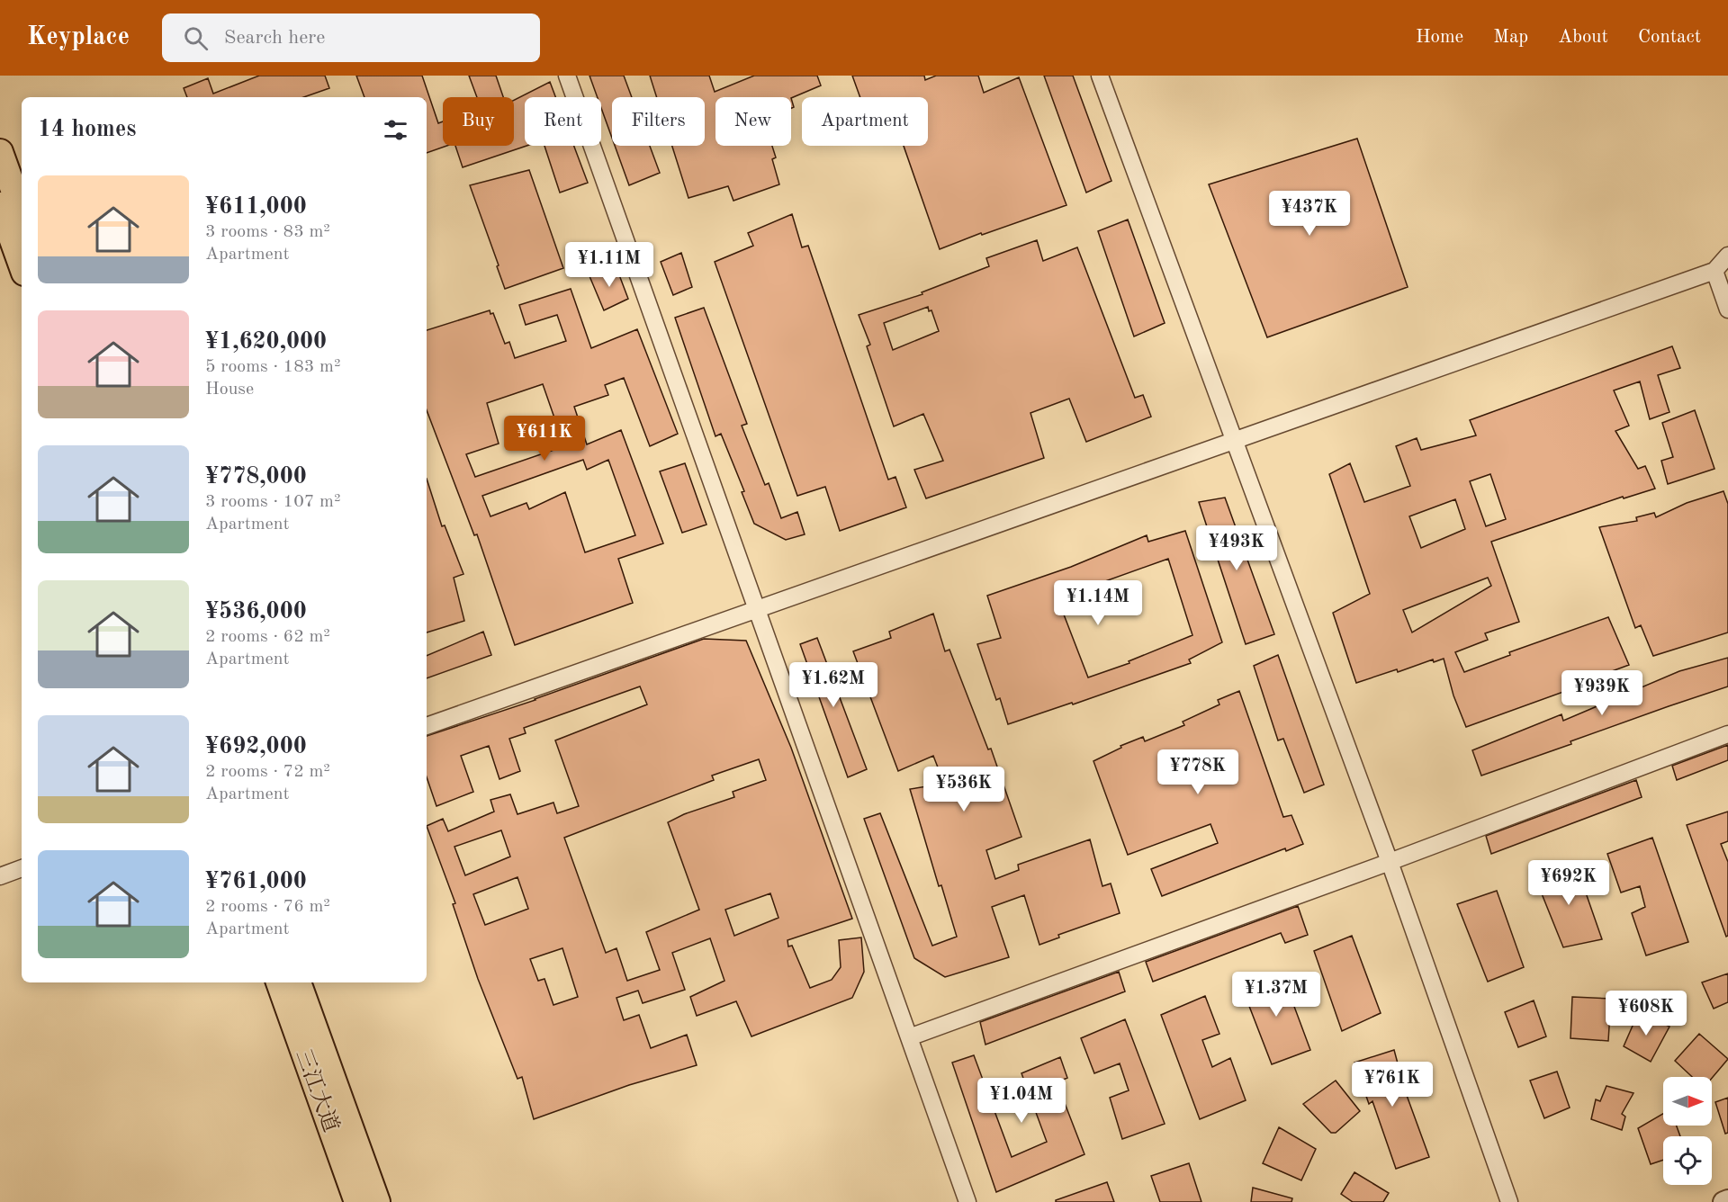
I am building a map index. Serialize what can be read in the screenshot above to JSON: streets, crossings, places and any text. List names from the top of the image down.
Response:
{
  "streets": {
    "main road": ["三江大道"]
  },
  "north": "right",
  "page": {
    "header": "Keyplace",
    "search": "Search here",
    "nav": [
      "Home",
      "Map",
      "About",
      "Contact"
    ],
    "chip": [
      "Buy",
      "Rent",
      "Filters",
      "New",
      "Apartment"
    ],
    "heading": "14 homes",
    "list": [
      {
        "name": "¥611,000",
        "note": "3 rooms · 83 m² · Apartment"
      },
      {
        "name": "¥1,620,000",
        "note": "5 rooms · 183 m² · House"
      },
      {
        "name": "¥778,000",
        "note": "3 rooms · 107 m² · Apartment"
      },
      {
        "name": "¥536,000",
        "note": "2 rooms · 62 m² · Apartment"
      },
      {
        "name": "¥692,000",
        "note": "2 rooms · 72 m² · Apartment"
      },
      {
        "name": "¥761,000",
        "note": "2 rooms · 76 m² · Apartment"
      }
    ],
    "price": [
      "¥437K",
      "¥1.11M",
      "¥611K",
      "¥493K",
      "¥1.14M",
      "¥1.62M",
      "¥939K",
      "¥778K",
      "¥536K",
      "¥692K",
      "¥1.37M",
      "¥608K",
      "¥761K",
      "¥1.04M"
    ]
  }
}
